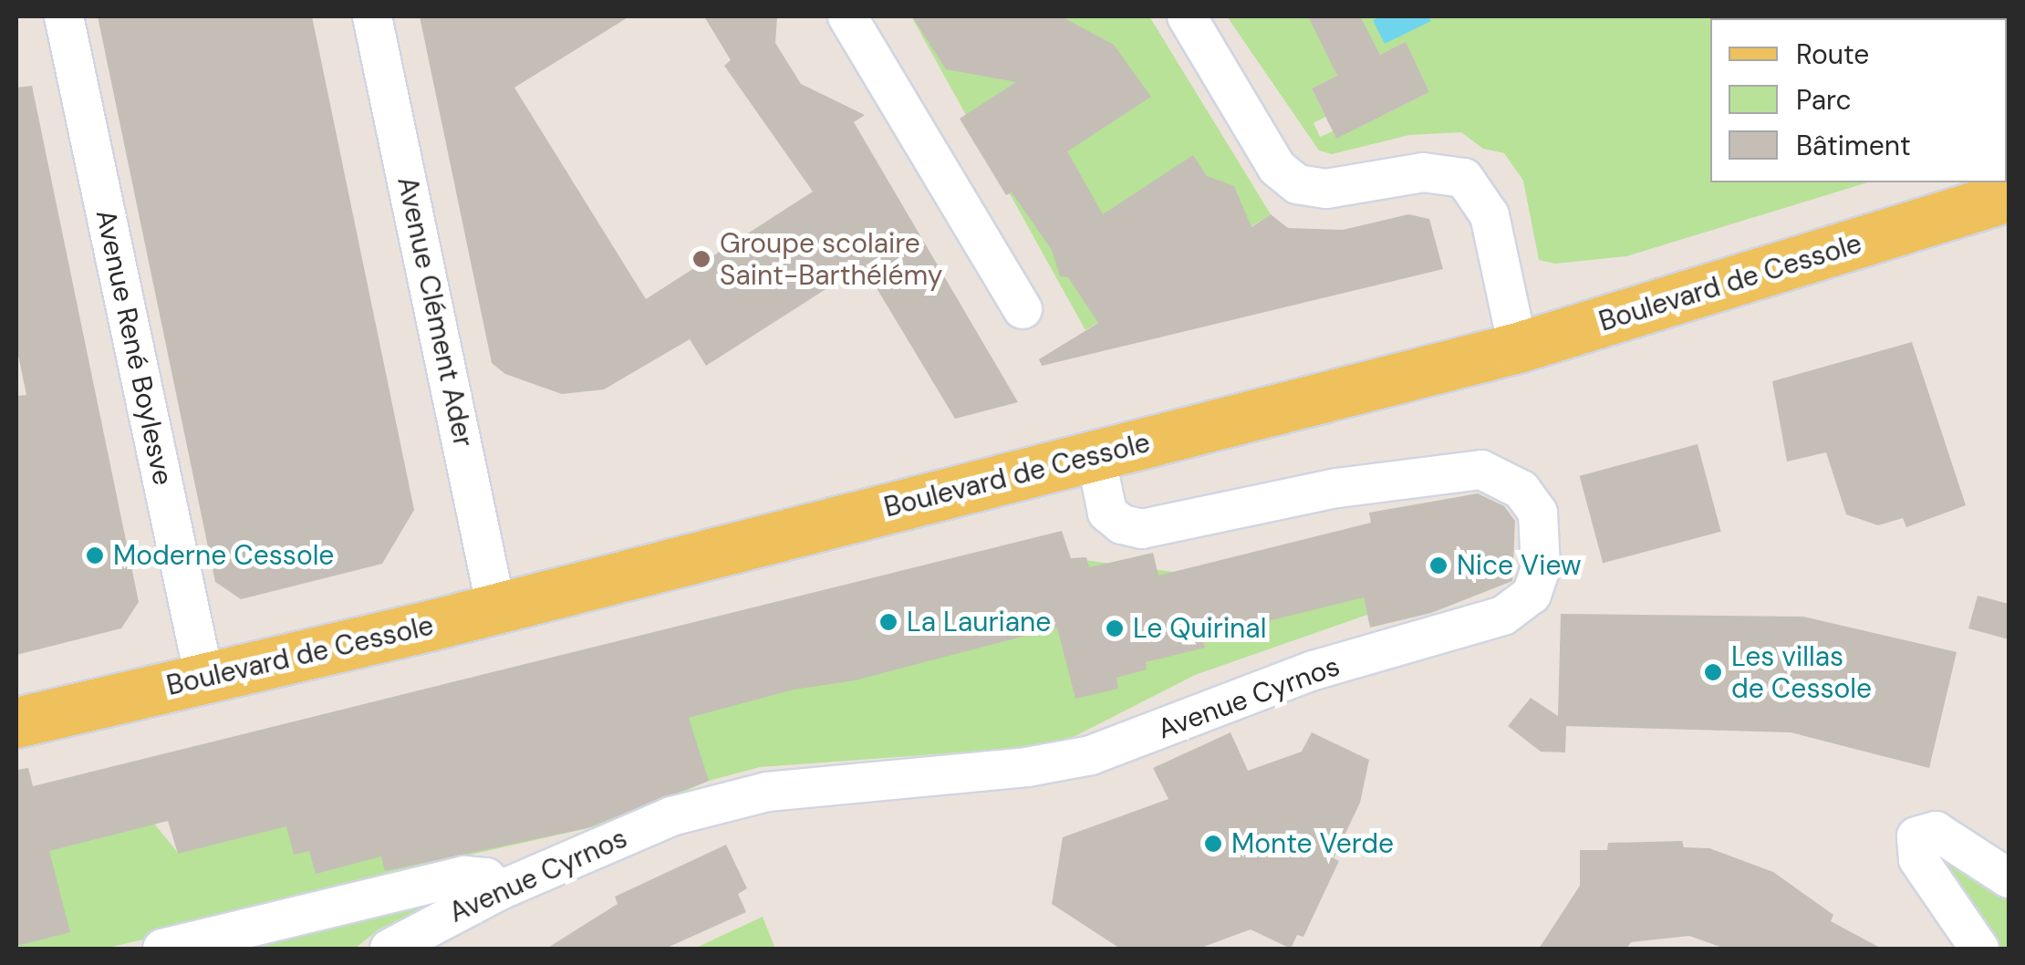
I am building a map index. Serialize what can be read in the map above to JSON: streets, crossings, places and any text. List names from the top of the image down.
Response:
{
  "streets": {
    "main road": ["Boulevard de Cessole"],
    "street": ["Avenue Clément Ader", "Avenue René Boylesve", "Avenue Cyrnos"]
  },
  "crossings": [
    ["Boulevard de Cessole", "Avenue Clément Ader"],
    ["Boulevard de Cessole", "Avenue René Boylesve"],
    ["Boulevard de Cessole", "Avenue Cyrnos"]
  ],
  "places": [
    "Groupe scolaire Saint-Barthélémy",
    "Moderne Cessole",
    "Nice View",
    "La Lauriane",
    "Le Quirinal",
    "Les villas de Cessole",
    "Monte Verde"
  ],
  "legend": ["Route", "Parc", "Bâtiment"]
}
